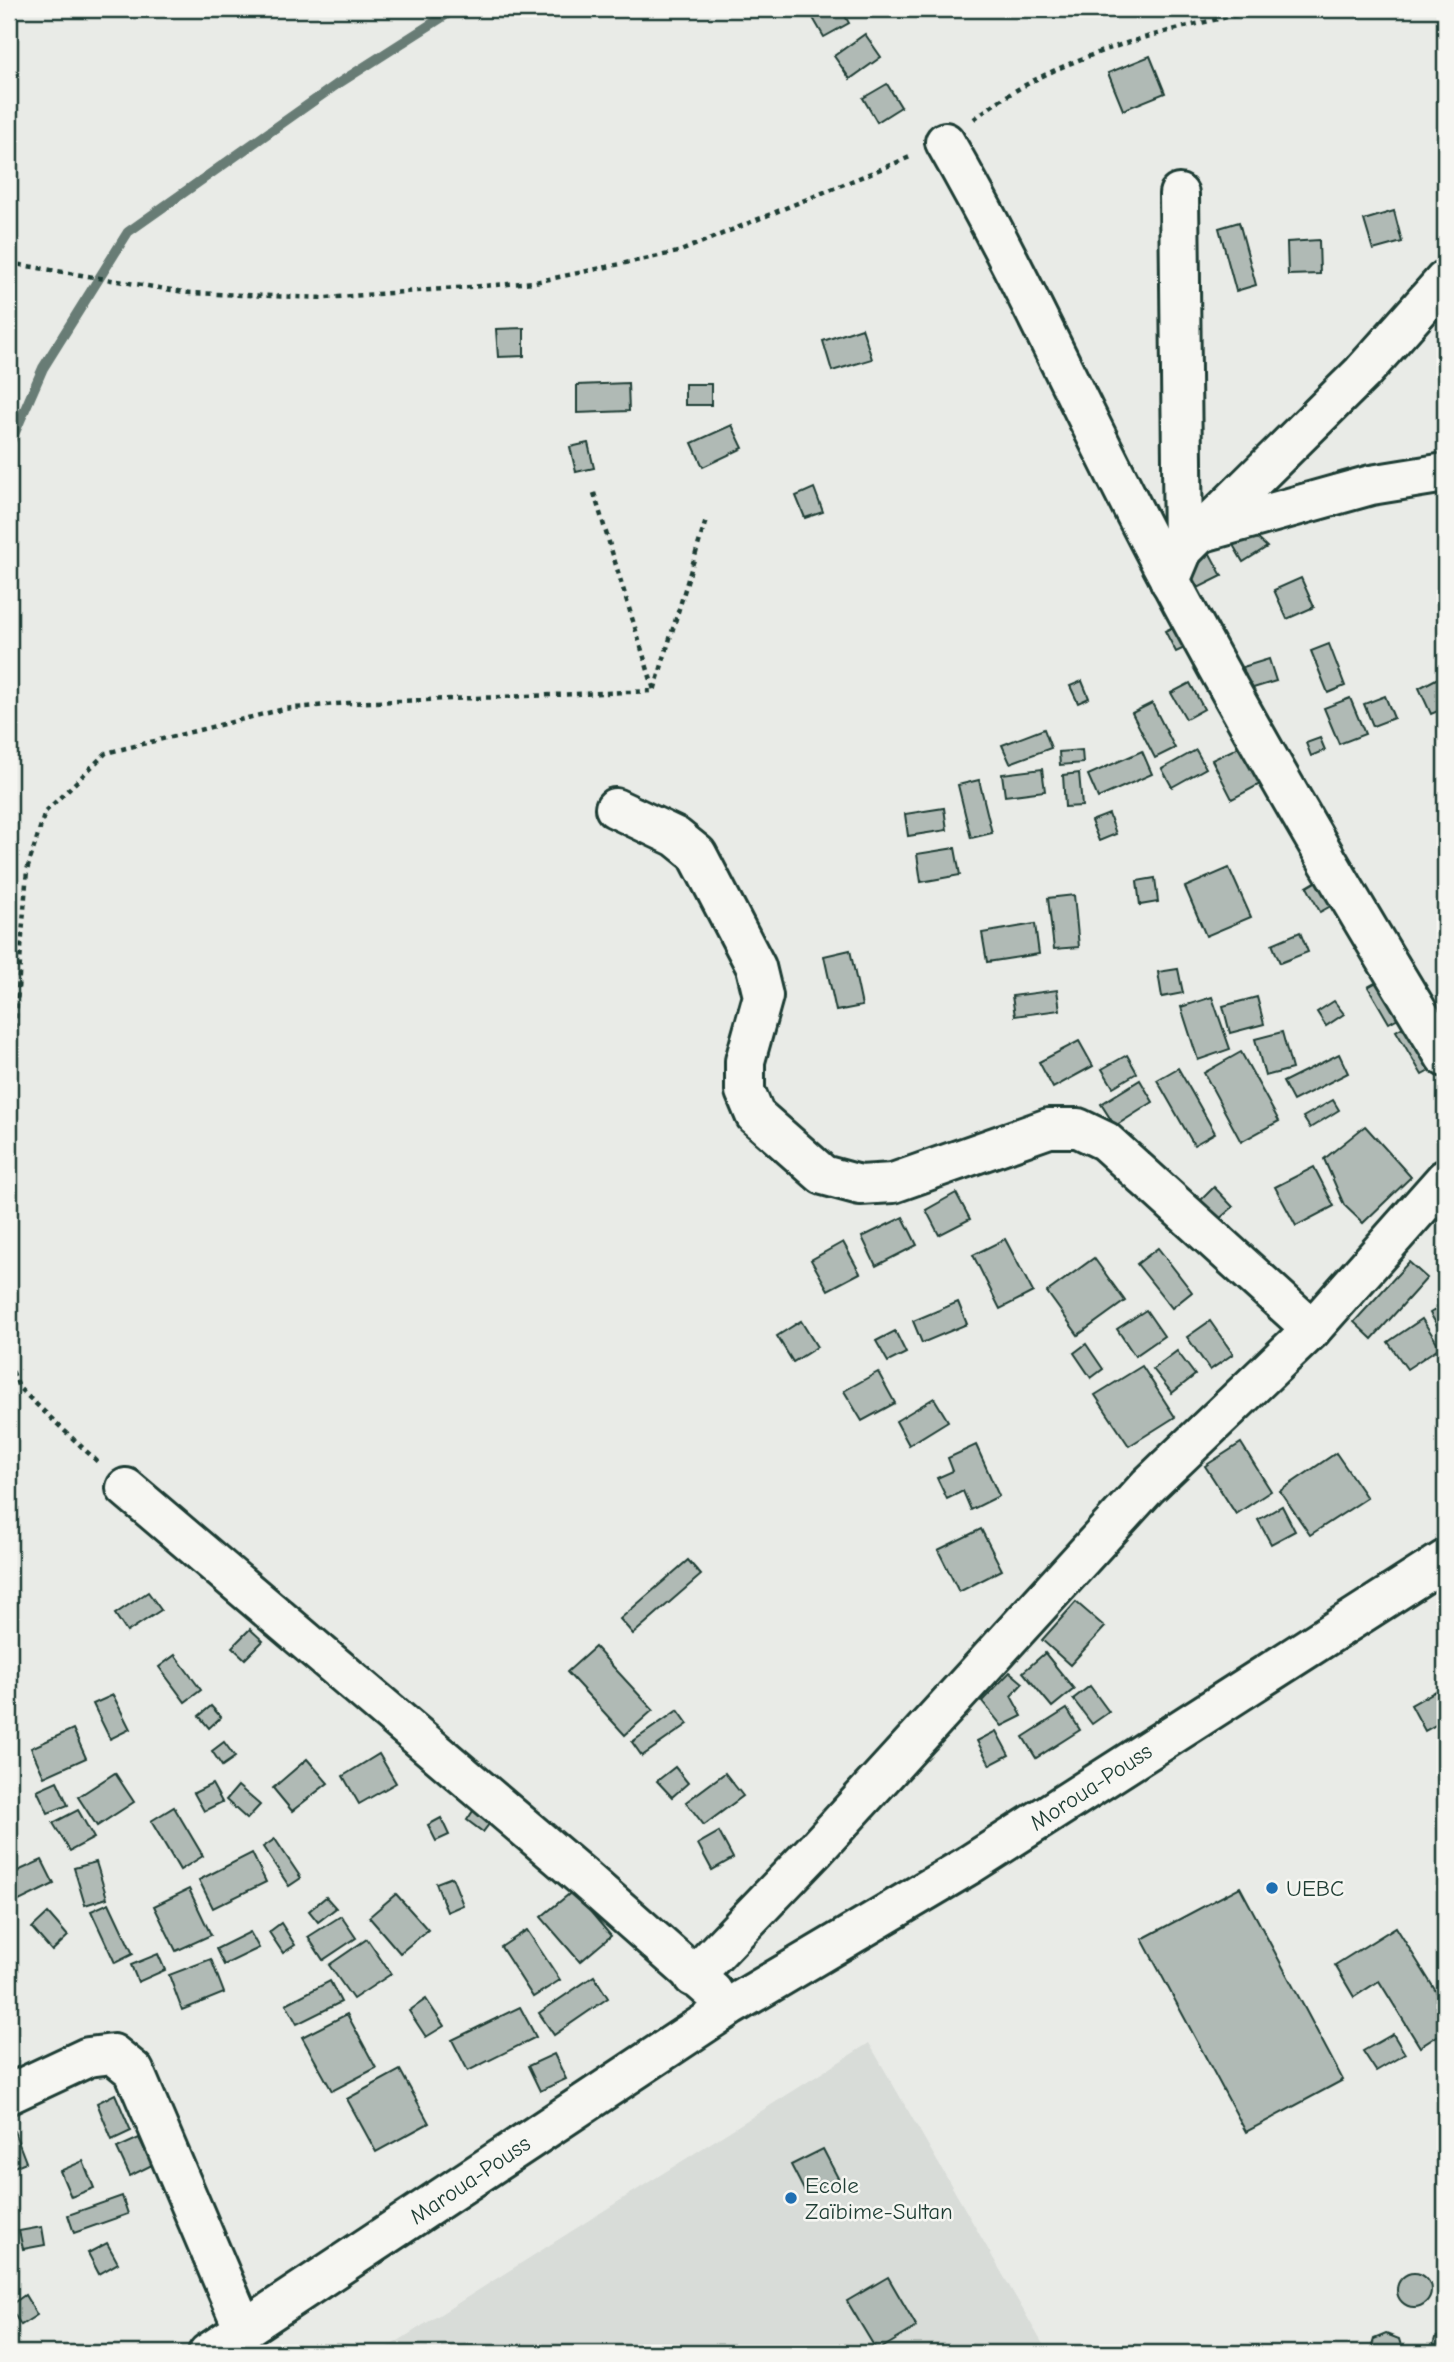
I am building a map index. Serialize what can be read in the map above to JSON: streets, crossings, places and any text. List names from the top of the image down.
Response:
{
  "streets": {
    "street": ["Moroua-Pouss", "Maroua-Pouss"]
  },
  "crossings": [
    ["Moroua-Pouss", "Maroua-Pouss"]
  ],
  "places": ["UEBC", "Ecole Zaïbime-Sultan"]
}
